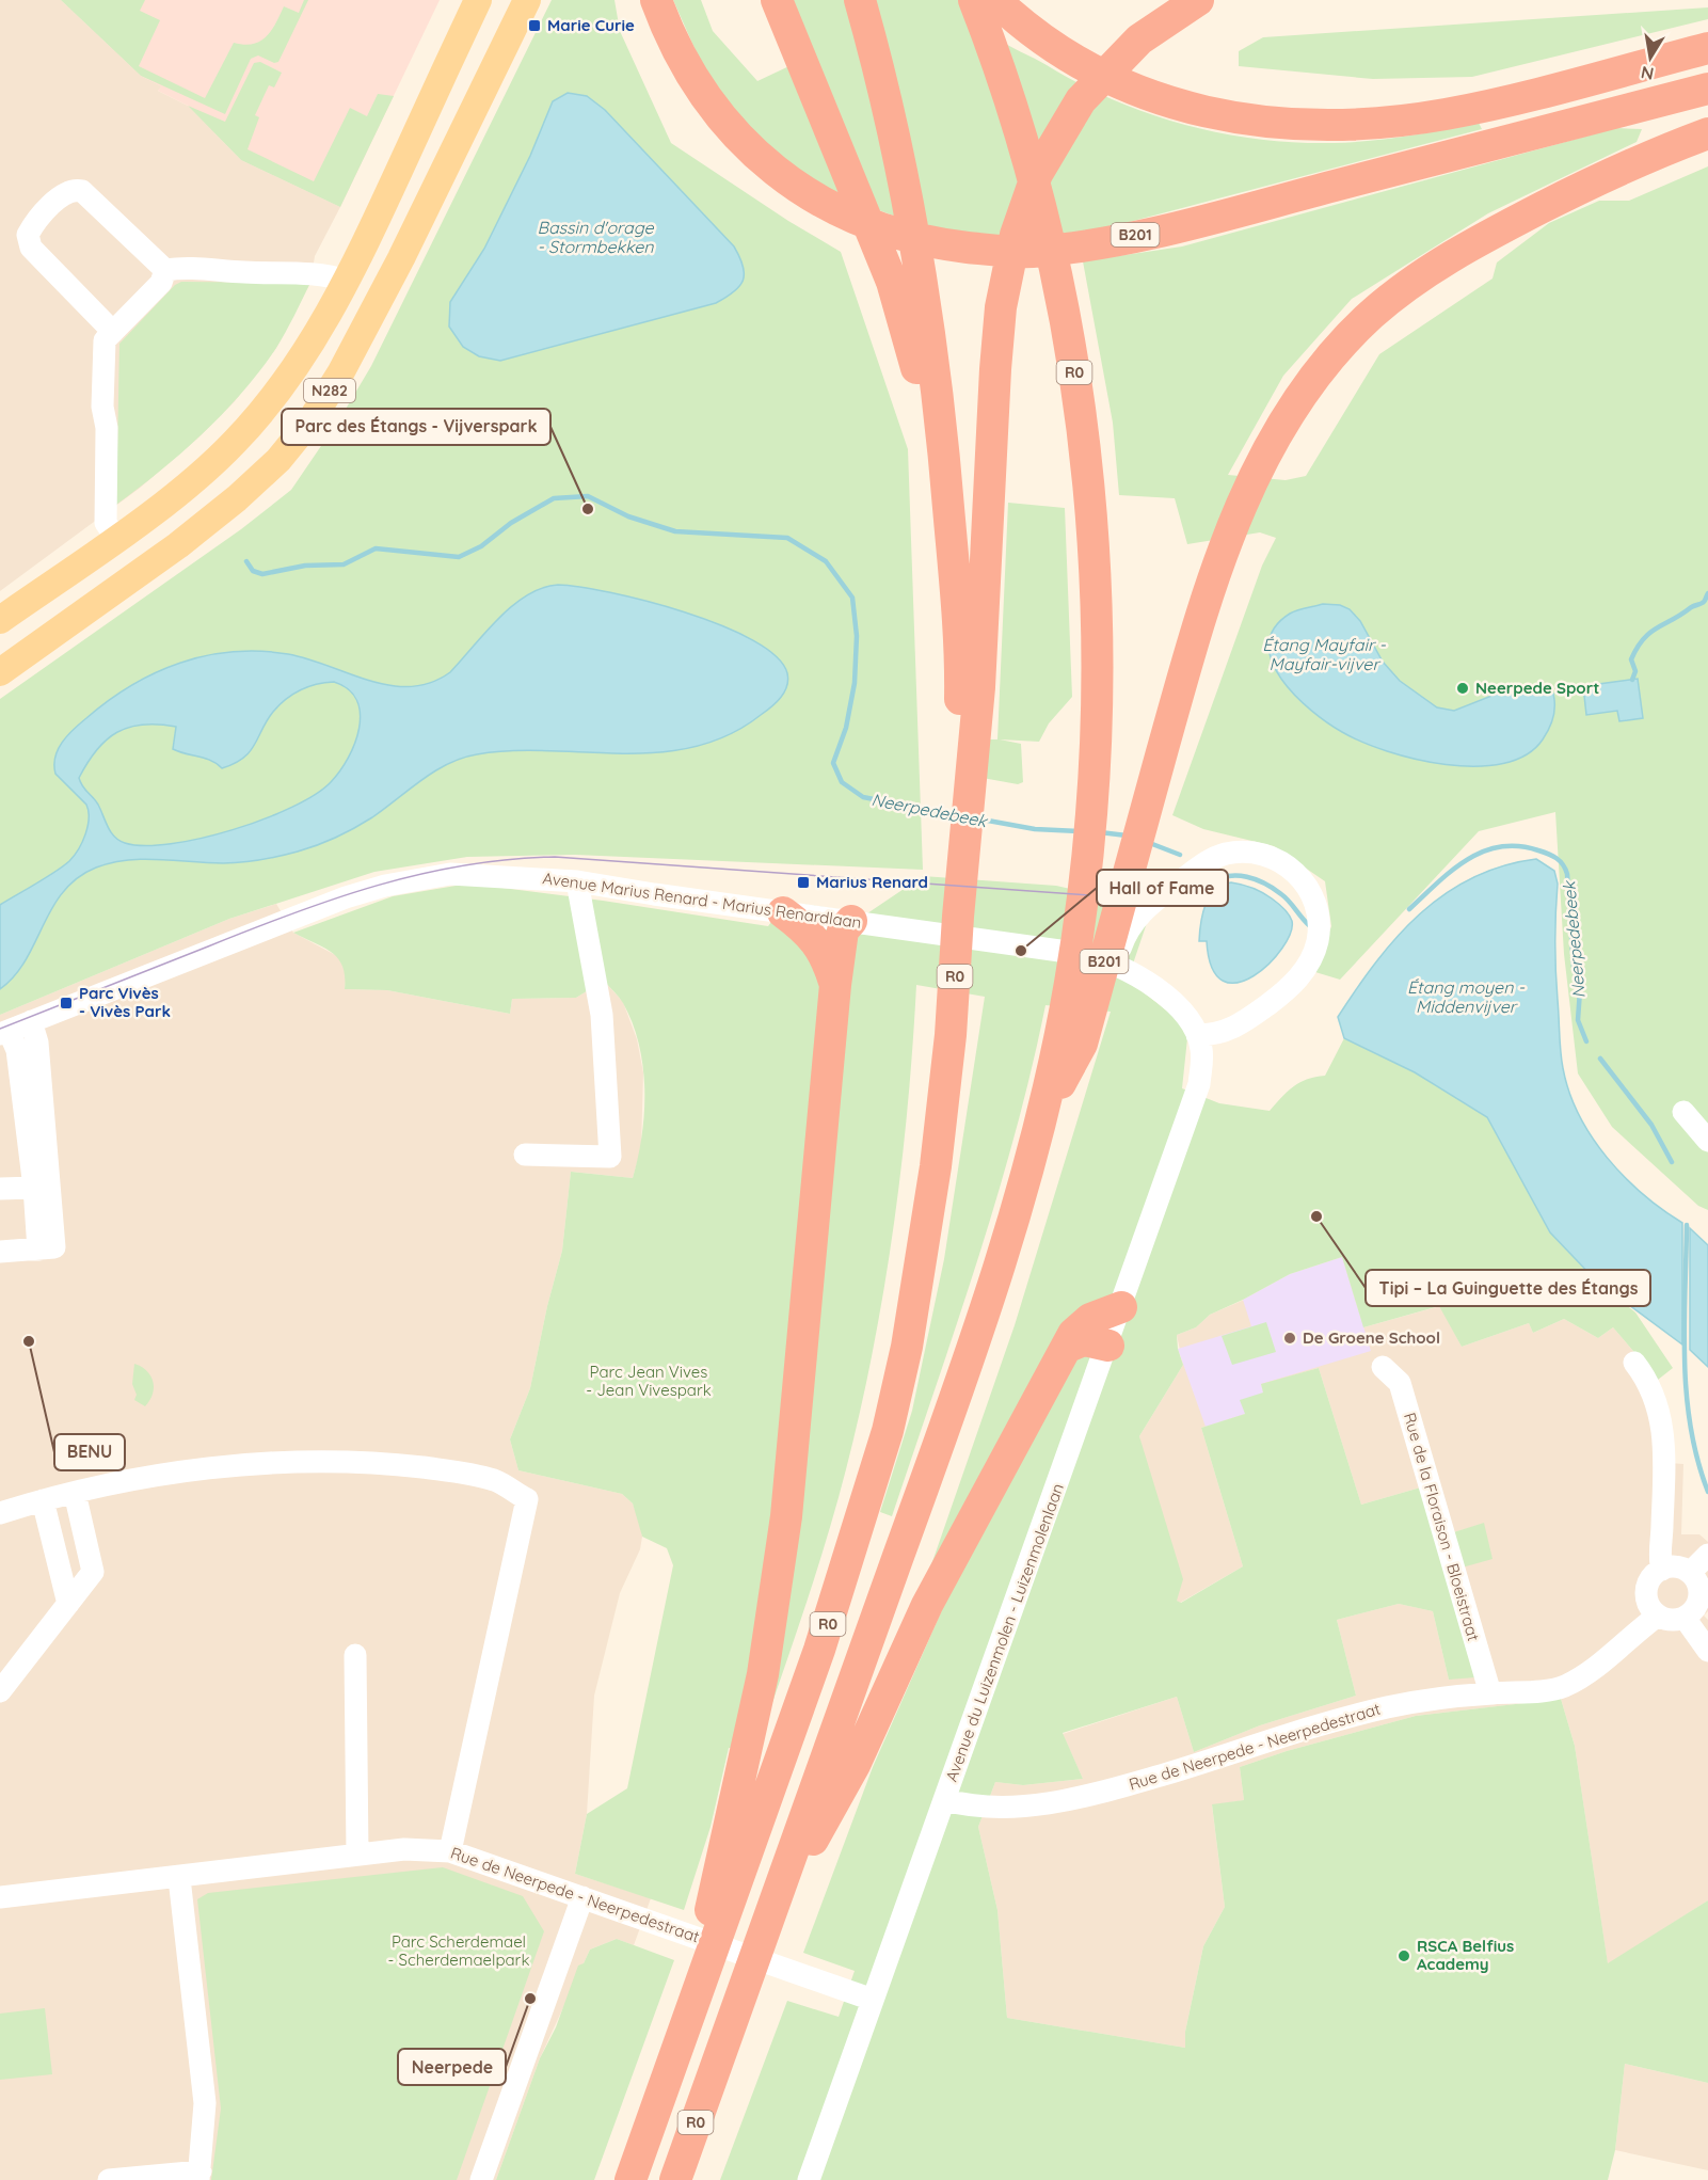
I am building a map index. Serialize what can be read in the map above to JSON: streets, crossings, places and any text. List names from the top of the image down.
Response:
{
  "streets": {
    "highway": ["B201", "R0"],
    "main road": ["N282"],
    "street": [
      "Avenue Marius Renard - Marius Renardlaan",
      "Rue de la Floraison - Bloeistraat",
      "Avenue du Luizenmolen - Luizenmolenlaan",
      "Rue de Neerpede - Neerpedestraat"
    ]
  },
  "crossings": [
    ["B201", "R0"],
    ["Avenue Marius Renard - Marius Renardlaan", "Avenue du Luizenmolen - Luizenmolenlaan"],
    ["Rue de la Floraison - Bloeistraat", "Rue de Neerpede - Neerpedestraat"],
    ["Avenue du Luizenmolen - Luizenmolenlaan", "Rue de Neerpede - Neerpedestraat"]
  ],
  "water": [
    "Bassin d'orage - Stormbekken",
    "Étang Mayfair - Mayfair-vijver",
    "Neerpedebeek",
    "Étang moyen - Middenvijver"
  ],
  "parks": ["Parc Jean Vives - Jean Vivespark", "Parc Scherdemael - Scherdemaelpark"],
  "places": {
    "transit": ["Marie Curie", "Marius Renard", "Parc Vivès - Vivès Park"],
    "other": [
      "Parc des Étangs - Vijverspark",
      "Neerpede Sport",
      "Hall of Fame",
      "Tipi – La Guinguette des Étangs",
      "De Groene School",
      "BENU",
      "RSCA Belfius Academy",
      "Neerpede"
    ]
  },
  "north": "bottom"
}
